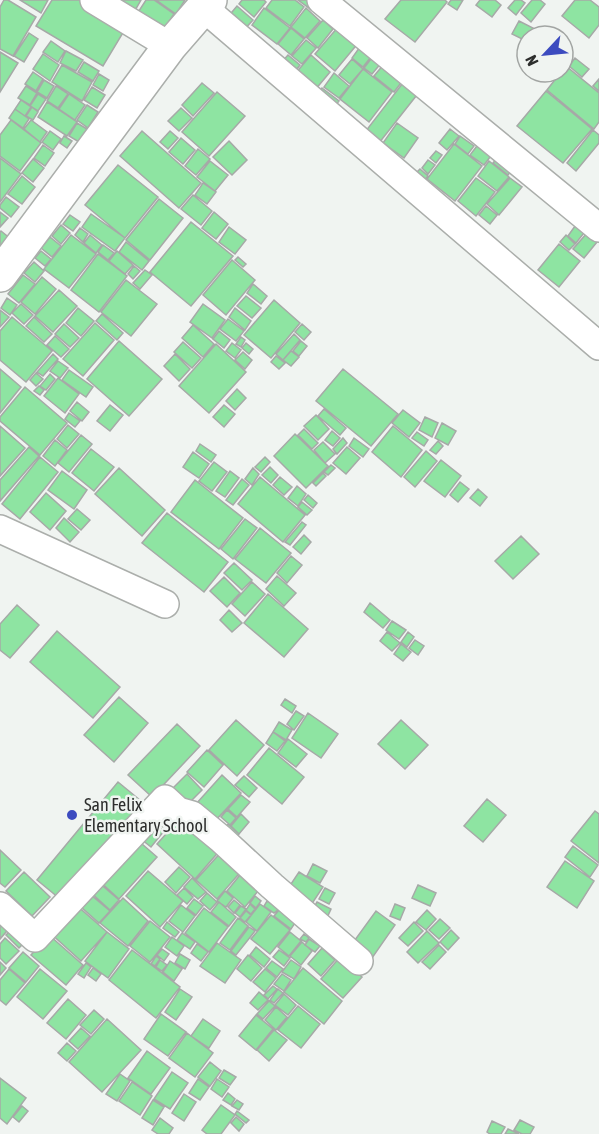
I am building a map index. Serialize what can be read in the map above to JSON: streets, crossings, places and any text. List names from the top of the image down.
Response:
{
  "places": ["San Felix Elementary School"],
  "north": "bottom left"
}
